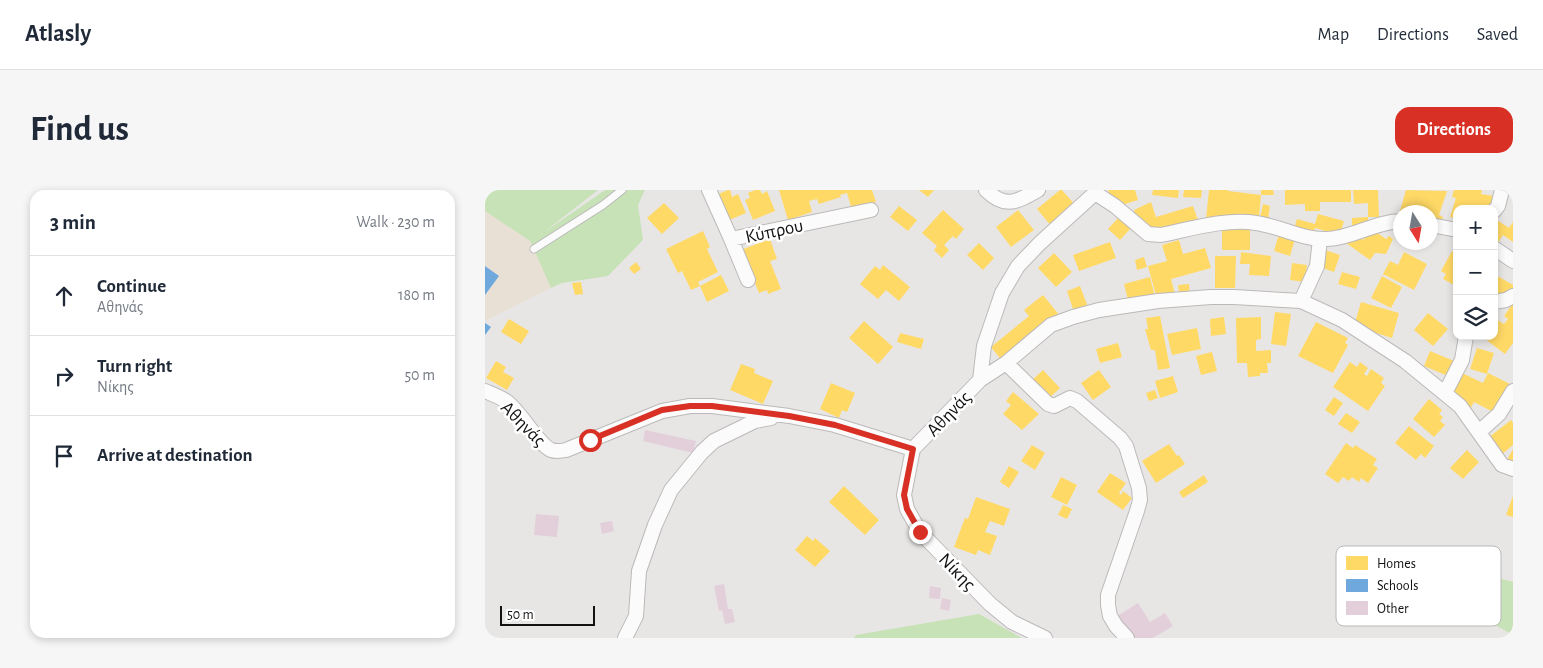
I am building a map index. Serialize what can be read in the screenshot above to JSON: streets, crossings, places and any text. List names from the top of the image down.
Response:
{
  "streets": {
    "street": ["Κύπρου", "Αθηνάς", "Νίκης"]
  },
  "crossings": [
    ["Αθηνάς", "Νίκης"]
  ],
  "legend": ["Homes", "Schools", "Other"],
  "scale_bar": "50 m",
  "north": "bottom",
  "page": {
    "header": "Atlasly",
    "nav": ["Map", "Directions", "Saved"],
    "buttons": "Directions",
    "title": "Find us",
    "heading": ["3 min", "Walk · 230 m"],
    "map_buttons": ["+", "−"],
    "list": [
      ["Continue", "Αθηνάς", "180 m"],
      ["Turn right", "Νίκης", "50 m"],
      "Arrive at destination"
    ],
    "scale": "50 m"
  }
}
